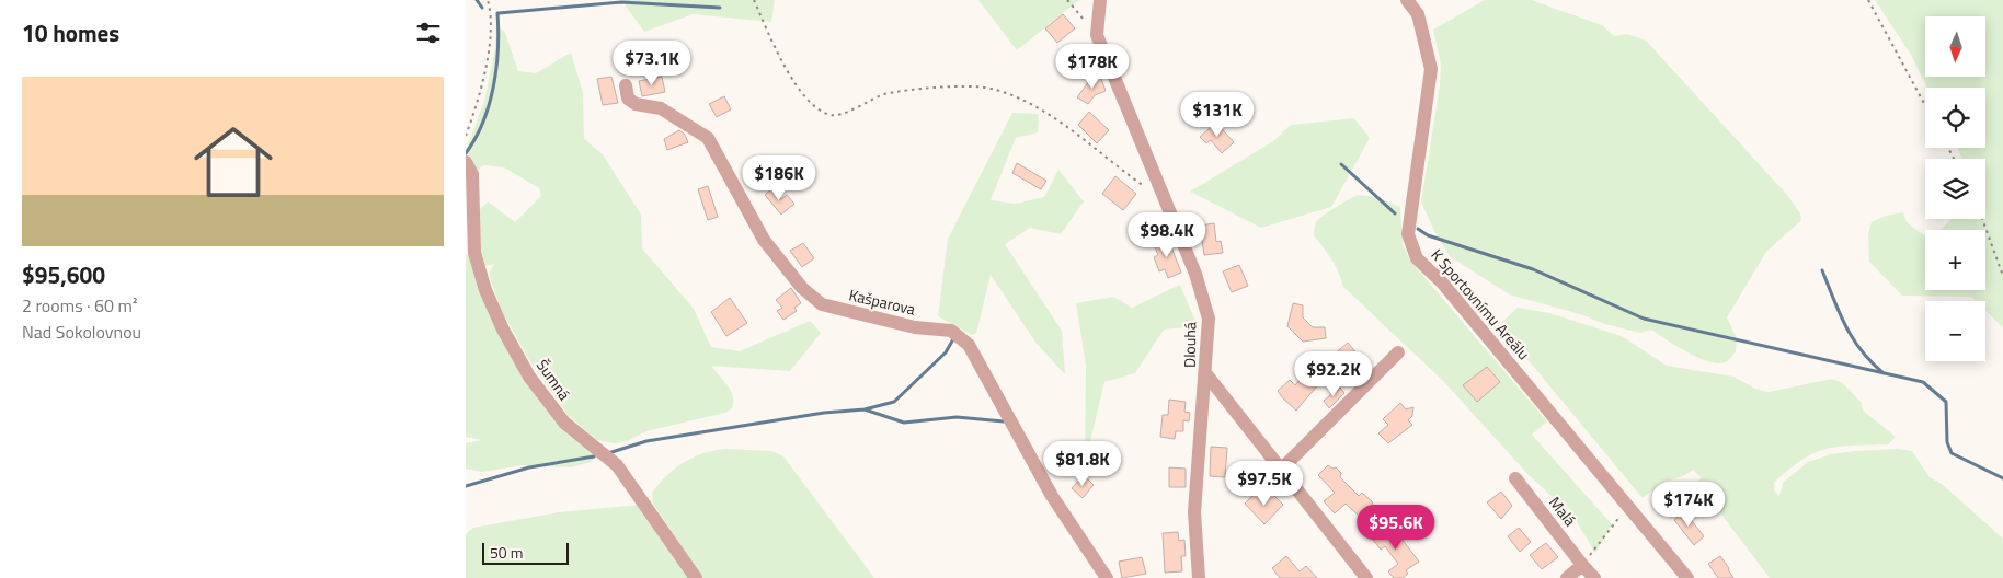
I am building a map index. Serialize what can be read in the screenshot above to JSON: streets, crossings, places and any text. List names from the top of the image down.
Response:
{
  "streets": {
    "street": [
      "Kašparova",
      "K Sportovnímu Areálu",
      "Dlouhá",
      "Šumná",
      "Malá"
    ]
  },
  "scale_bar": "50 m",
  "north": "bottom",
  "page": {
    "heading": "10 homes",
    "map_buttons": ["+", "−"],
    "price": [
      "$73.1K",
      "$178K",
      "$131K",
      "$186K",
      "$98.4K",
      "$92.2K",
      "$81.8K",
      "$97.5K",
      "$174K",
      "$95.6K"
    ],
    "list": [
      {
        "name": "$95,600",
        "note": "2 rooms · 60 m² · Nad Sokolovnou"
      }
    ],
    "scale": "50 m"
  }
}
